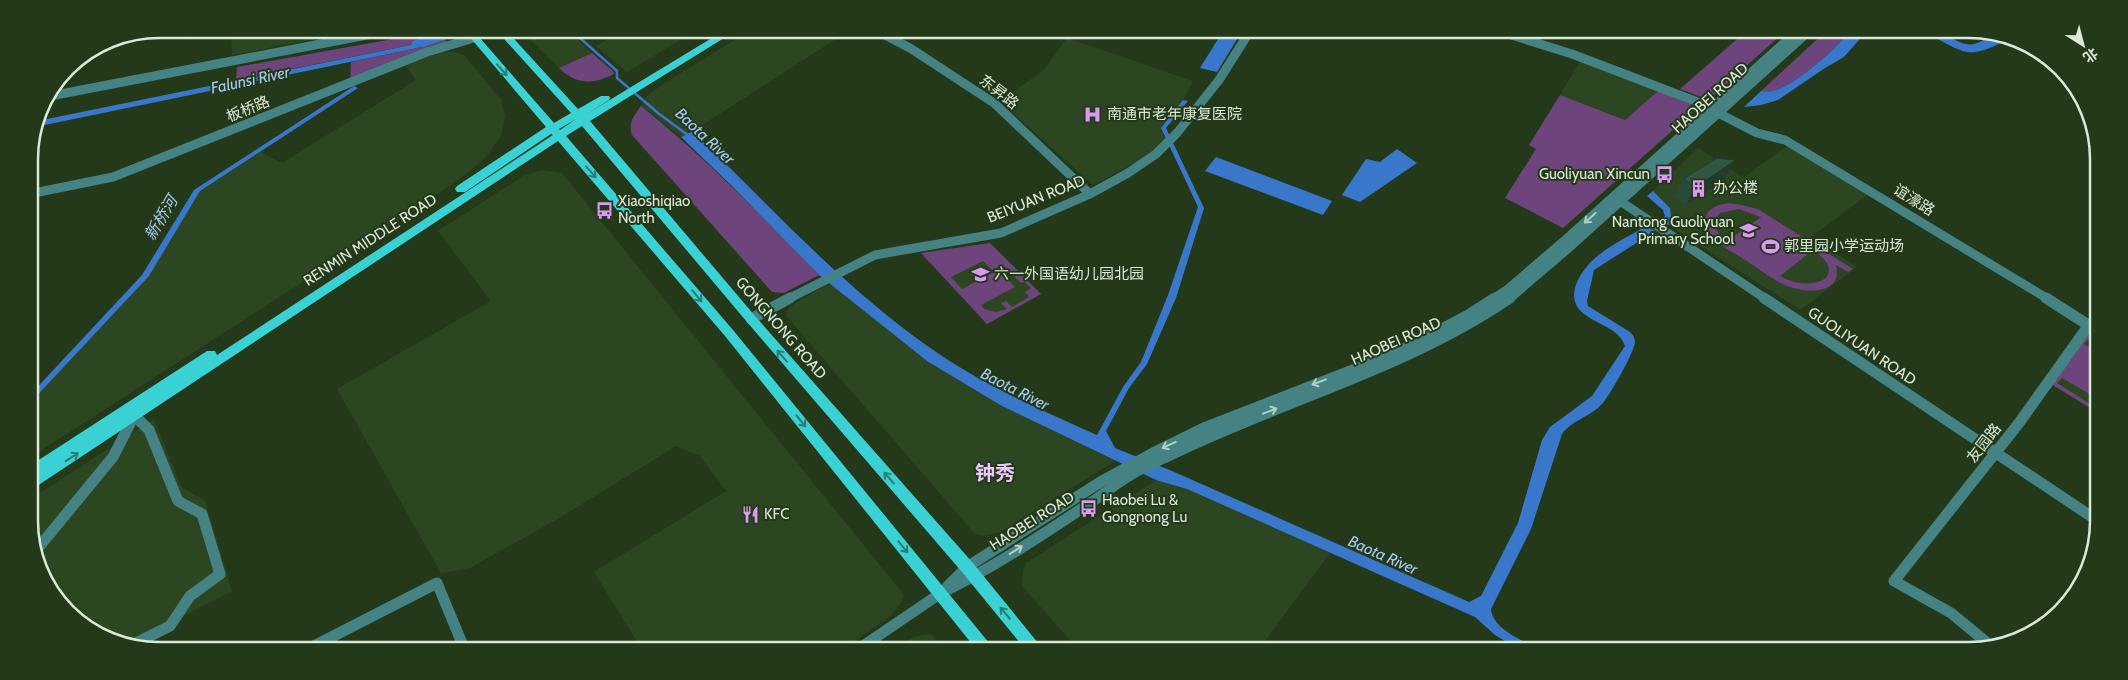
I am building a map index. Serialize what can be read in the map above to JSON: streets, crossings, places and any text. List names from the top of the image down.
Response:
{
  "streets": {
    "main road": ["RENMIN MIDDLE ROAD", "GONGNONG ROAD"],
    "street": [
      "东昇路",
      "HAOBEI ROAD",
      "板桥路",
      "BEIYUAN ROAD",
      "谊濠路",
      "GUOLIYUAN ROAD",
      "友园路"
    ]
  },
  "crossings": [
    ["东昇路", "BEIYUAN ROAD"],
    ["HAOBEI ROAD", "谊濠路"],
    ["HAOBEI ROAD", "GONGNONG ROAD"],
    ["HAOBEI ROAD", "GUOLIYUAN ROAD"],
    ["BEIYUAN ROAD", "GONGNONG ROAD"],
    ["RENMIN MIDDLE ROAD", "GONGNONG ROAD"],
    ["GUOLIYUAN ROAD", "友园路"]
  ],
  "districts": ["钟秀"],
  "water": ["Falunsi River", "Baota River", "新桥河"],
  "places": {
    "hospital": ["南通市老年康复医院"],
    "bus stop": ["Guoliyuan Xincun", "Xiaoshiqiao North", "Haobei Lu & Gongnong Lu"],
    "building": ["办公楼"],
    "school or university": ["Nantong Guoliyuan Primary School", "六一外国语幼儿园北园"],
    "sports": ["郭里园小学运动场"],
    "restaurant": ["KFC"]
  },
  "north": "bottom right"
}
